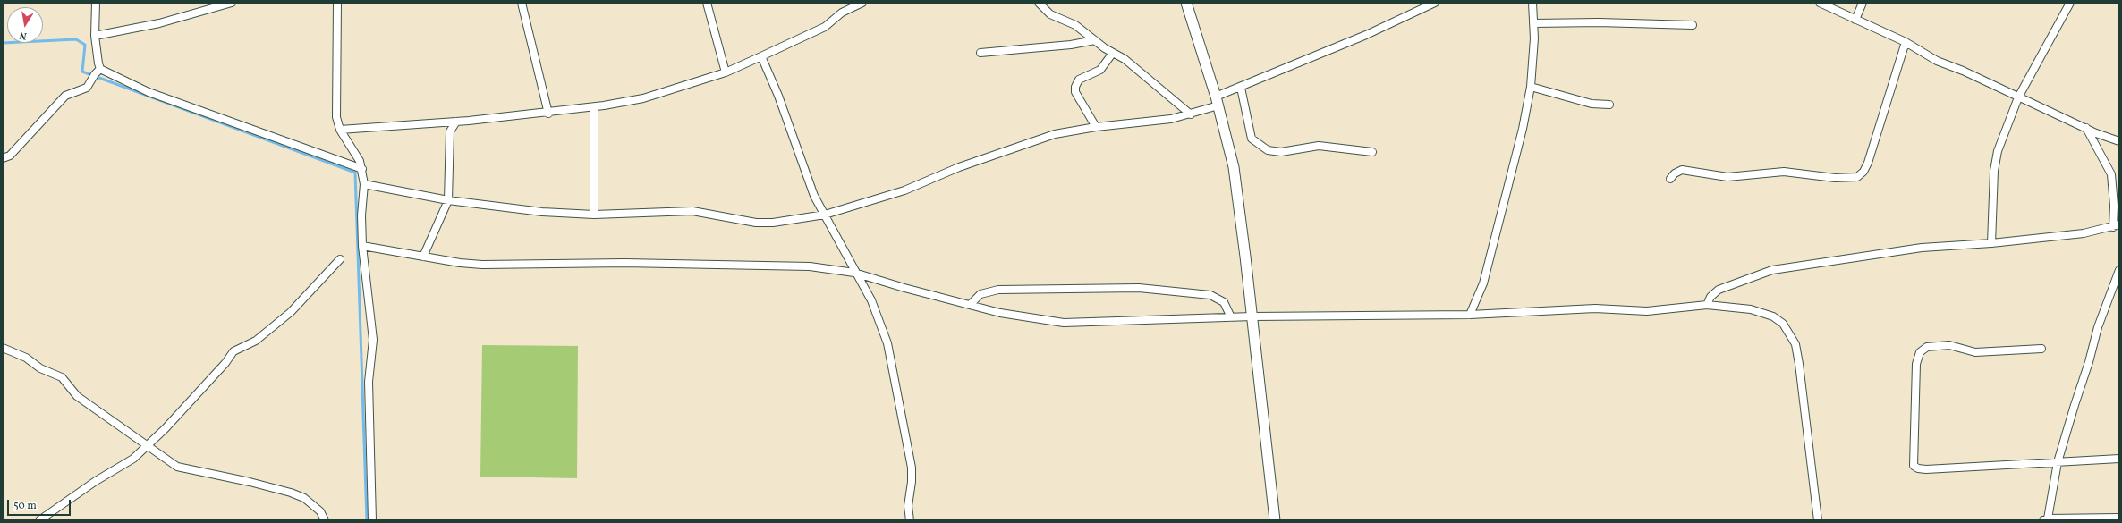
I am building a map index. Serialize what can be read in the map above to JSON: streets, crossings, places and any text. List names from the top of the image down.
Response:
{
  "scale_bar": "50 m",
  "north": "bottom"
}
